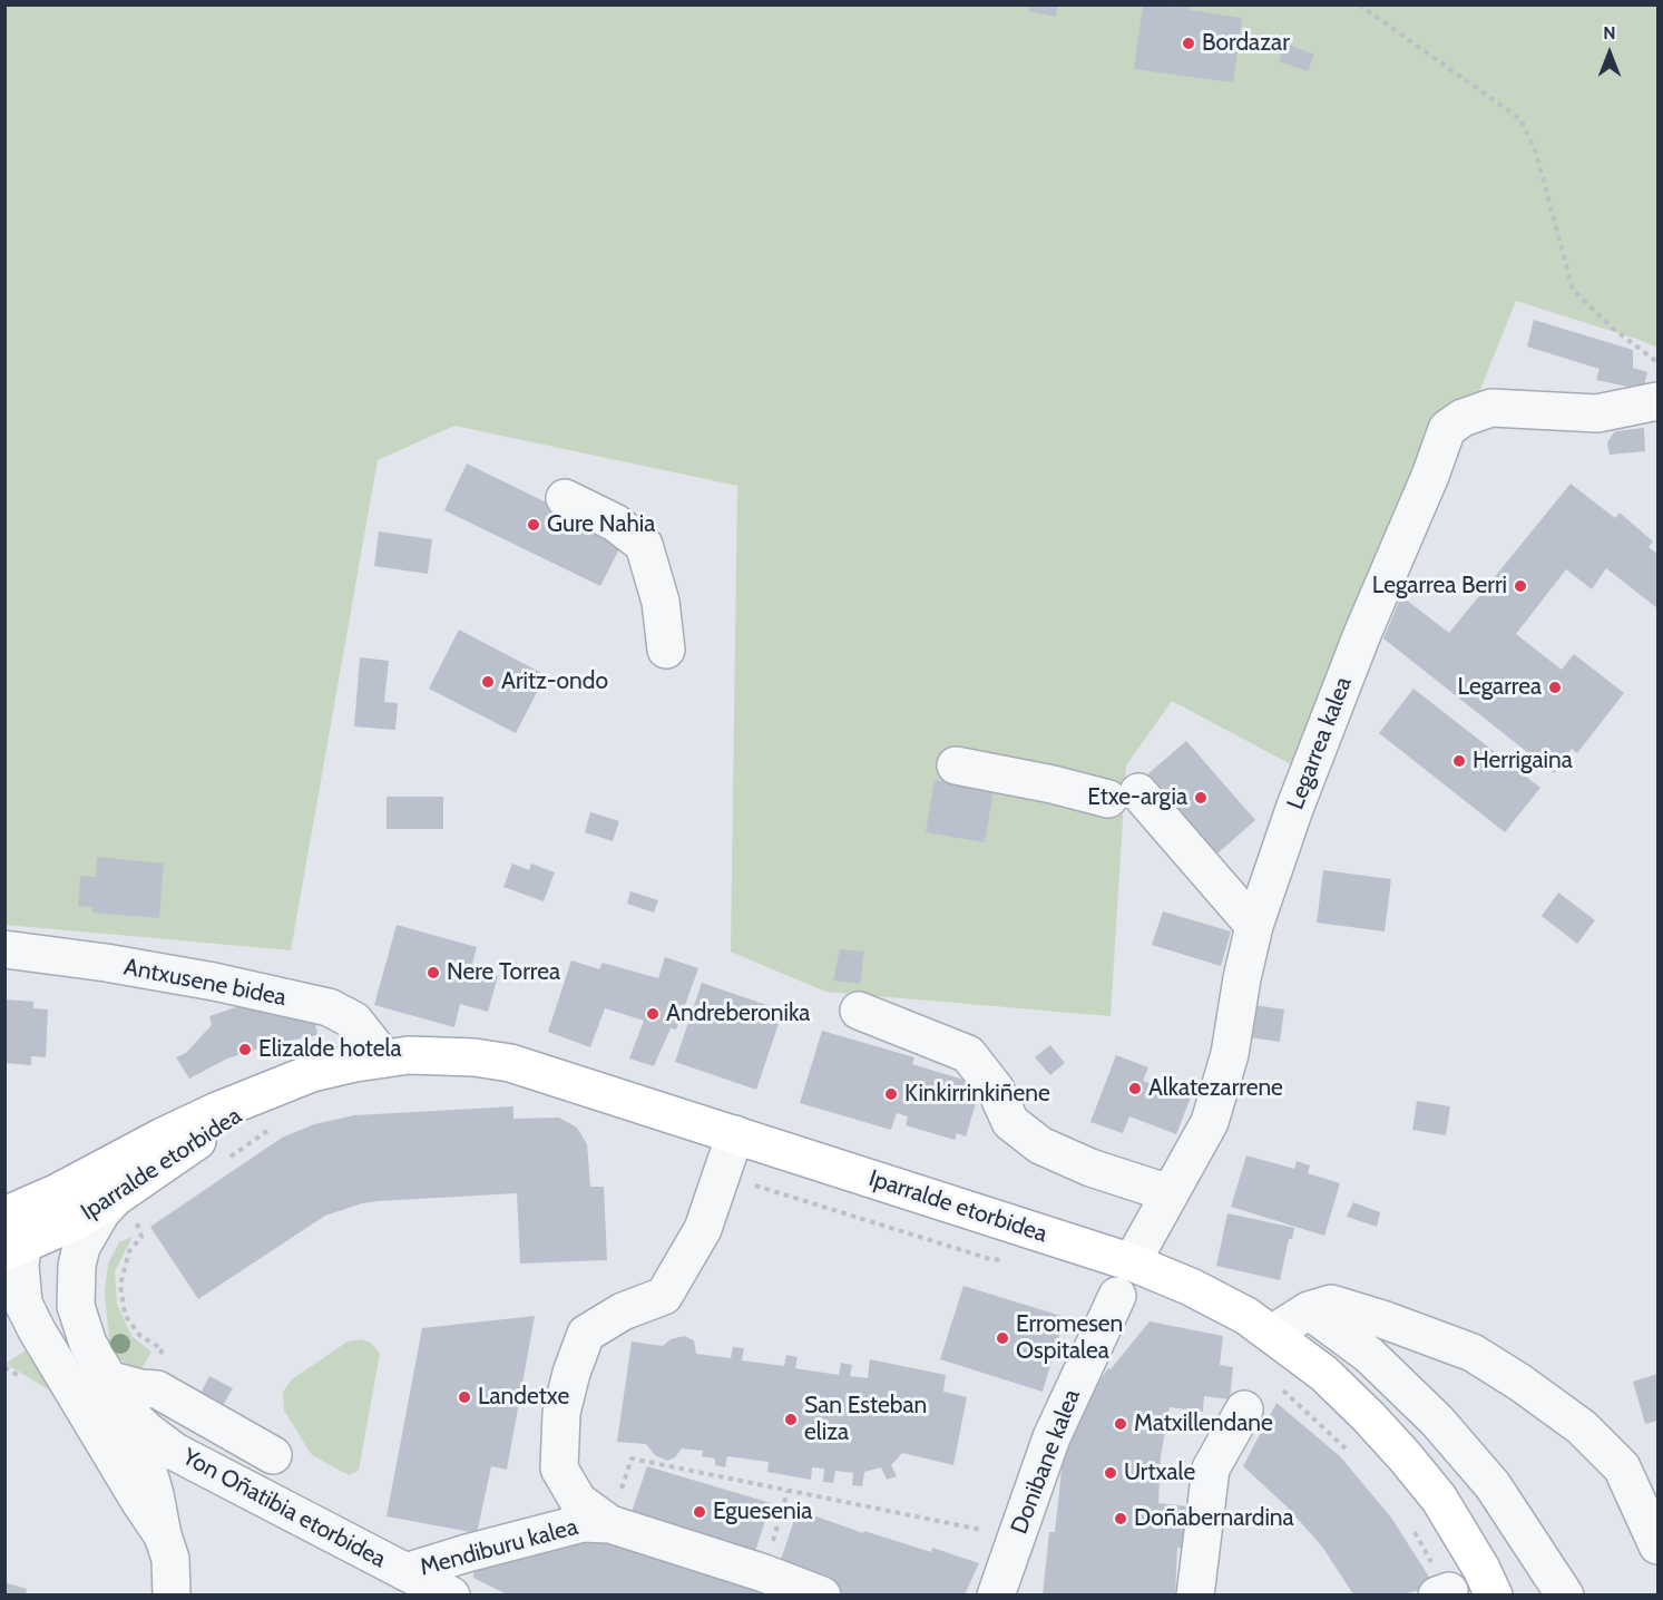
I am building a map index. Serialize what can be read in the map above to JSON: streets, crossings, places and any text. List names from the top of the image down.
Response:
{
  "streets": {
    "main road": ["Iparralde etorbidea"],
    "street": [
      "Legarrea kalea",
      "Antxusene bidea",
      "Donibane kalea",
      "Yon Oñatibia etorbidea",
      "Mendiburu kalea"
    ]
  },
  "crossings": [
    ["Legarrea kalea", "Iparralde etorbidea"],
    ["Antxusene bidea", "Iparralde etorbidea"],
    ["Yon Oñatibia etorbidea", "Mendiburu kalea"]
  ],
  "places": [
    "Bordazar",
    "Gure Nahia",
    "Legarrea Berri",
    "Aritz-ondo",
    "Legarrea",
    "Herrigaina",
    "Etxe-argia",
    "Nere Torrea",
    "Andreberonika",
    "Elizalde hotela",
    "Alkatezarrene",
    "Kinkirrinkiñene",
    "Erromesen Ospitalea",
    "Landetxe",
    "San Esteban eliza",
    "Matxillendane",
    "Urtxale",
    "Eguesenia",
    "Doñabernardina"
  ],
  "north": "top"
}
